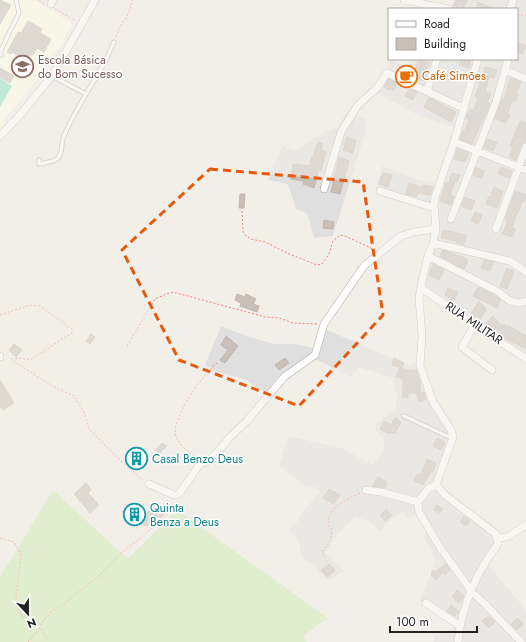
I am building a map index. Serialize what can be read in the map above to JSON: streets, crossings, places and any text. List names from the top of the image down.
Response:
{
  "streets": {
    "street": ["RUA MILITAR"]
  },
  "places": {
    "school or university": ["Escola Básica do Bom Sucesso"],
    "cafe": ["Café Simões"],
    "building": ["Casal Benzo Deus", "Quinta Benza a Deus"]
  },
  "legend": ["Road", "Building"],
  "scale_bar": "100 m",
  "north": "bottom"
}
